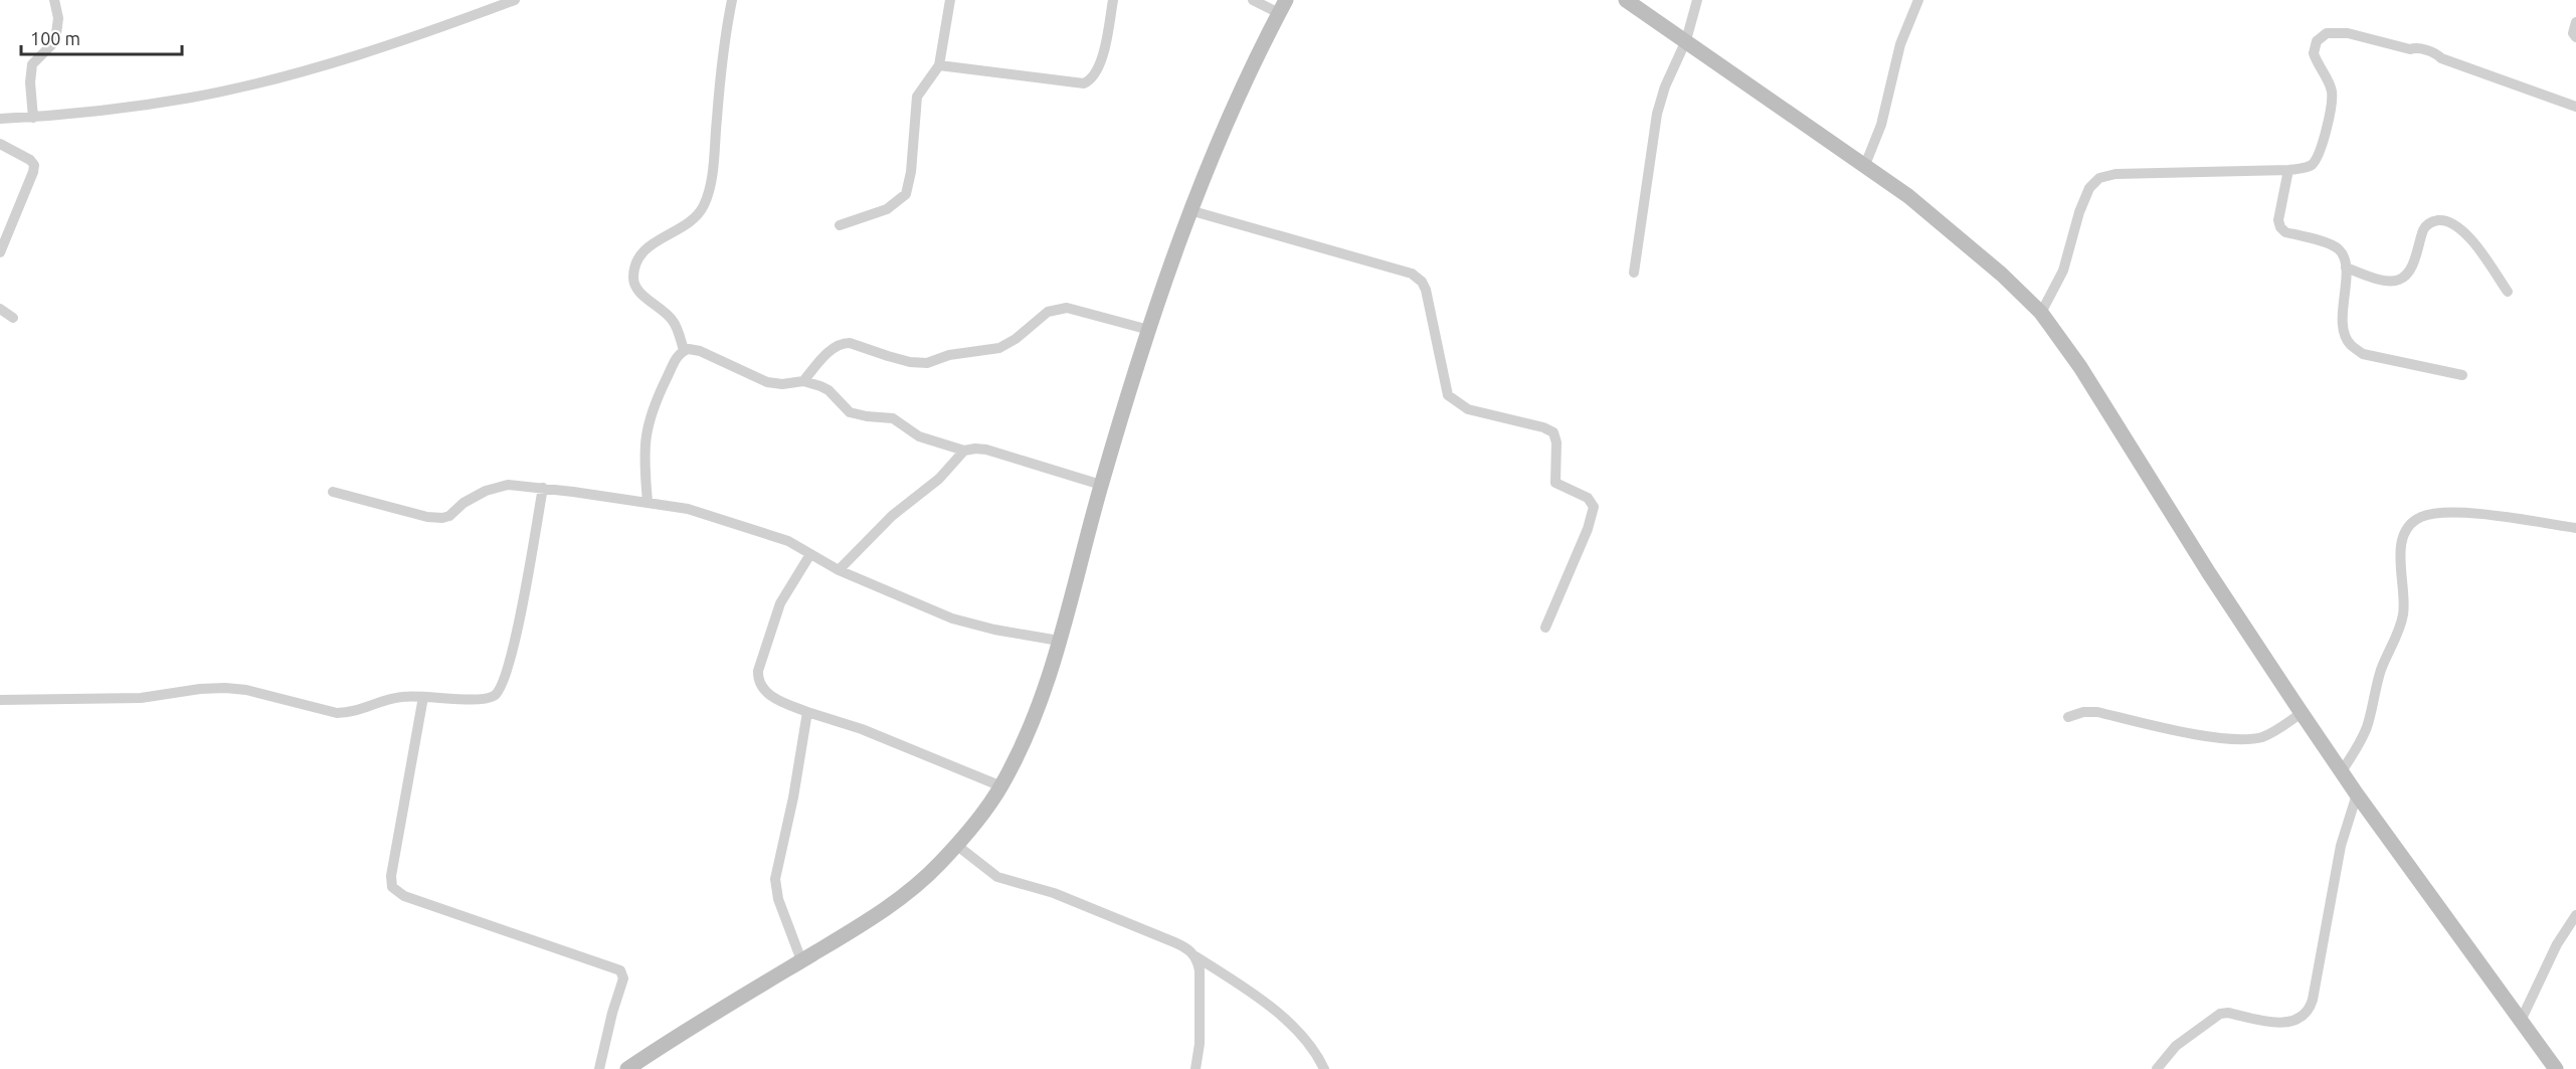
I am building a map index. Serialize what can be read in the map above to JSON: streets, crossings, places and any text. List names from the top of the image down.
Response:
{
  "scale_bar": "100 m"
}
